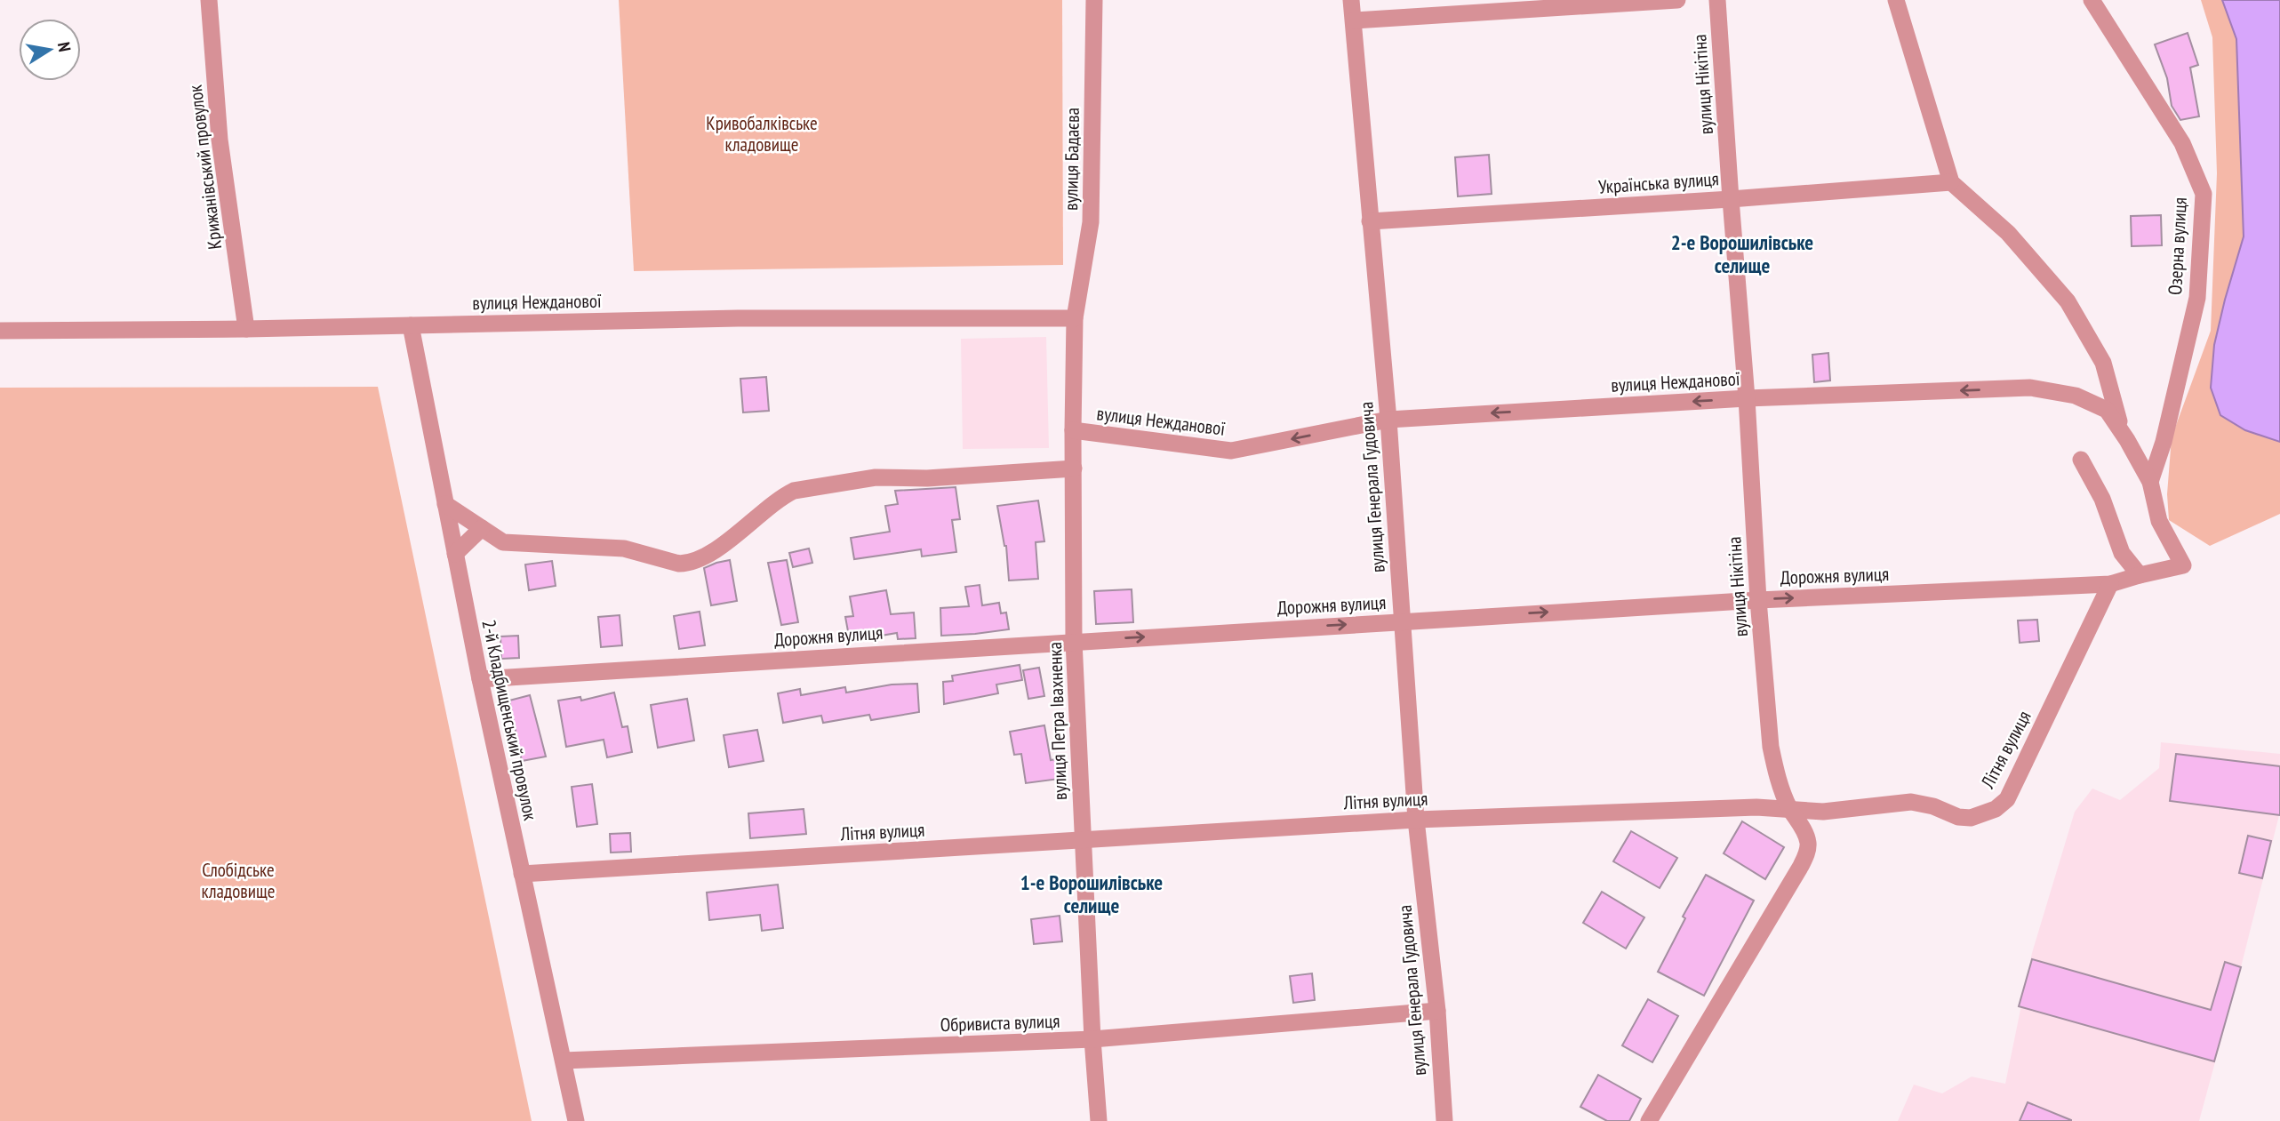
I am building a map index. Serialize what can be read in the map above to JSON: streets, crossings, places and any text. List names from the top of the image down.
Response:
{
  "streets": {
    "street": [
      "вулиця Нікітіна",
      "вулиця Бадаєва",
      "Крижанівський провулок",
      "Українська вулиця",
      "Озерна вулиця",
      "вулиця Нежданової",
      "вулиця Генерала Гудовича",
      "Дорожня вулиця",
      "2-й Кладбищенський провулок",
      "вулиця Петра Івахненка",
      "Літня вулиця",
      "Обривиста вулиця"
    ]
  },
  "crossings": [
    ["вулиця Нікітіна", "Українська вулиця"],
    ["вулиця Нікітіна", "вулиця Нежданової"],
    ["вулиця Нікітіна", "Дорожня вулиця"],
    ["вулиця Нікітіна", "Літня вулиця"],
    ["вулиця Бадаєва", "вулиця Нежданової"],
    ["вулиця Бадаєва", "вулиця Петра Івахненка"],
    ["Крижанівський провулок", "вулиця Нежданової"],
    ["Українська вулиця", "вулиця Генерала Гудовича"],
    ["Озерна вулиця", "вулиця Нежданової"],
    ["вулиця Нежданової", "вулиця Генерала Гудовича"],
    ["вулиця Нежданової", "Дорожня вулиця"],
    ["вулиця Нежданової", "2-й Кладбищенський провулок"],
    ["вулиця Нежданової", "вулиця Петра Івахненка"],
    ["вулиця Генерала Гудовича", "Дорожня вулиця"],
    ["вулиця Генерала Гудовича", "Літня вулиця"],
    ["вулиця Генерала Гудовича", "Обривиста вулиця"],
    ["Дорожня вулиця", "2-й Кладбищенський провулок"],
    ["Дорожня вулиця", "вулиця Петра Івахненка"],
    ["Дорожня вулиця", "Літня вулиця"],
    ["2-й Кладбищенський провулок", "Літня вулиця"],
    ["2-й Кладбищенський провулок", "Обривиста вулиця"],
    ["вулиця Петра Івахненка", "Літня вулиця"],
    ["вулиця Петра Івахненка", "Обривиста вулиця"]
  ],
  "one_way": ["вулиця Нежданової", "Дорожня вулиця"],
  "districts": ["2-е Ворошилівське селище", "1-е Ворошилівське селище"],
  "parks": ["Кривобалківське кладовище", "Слобідське кладовище"],
  "north": "right"
}
